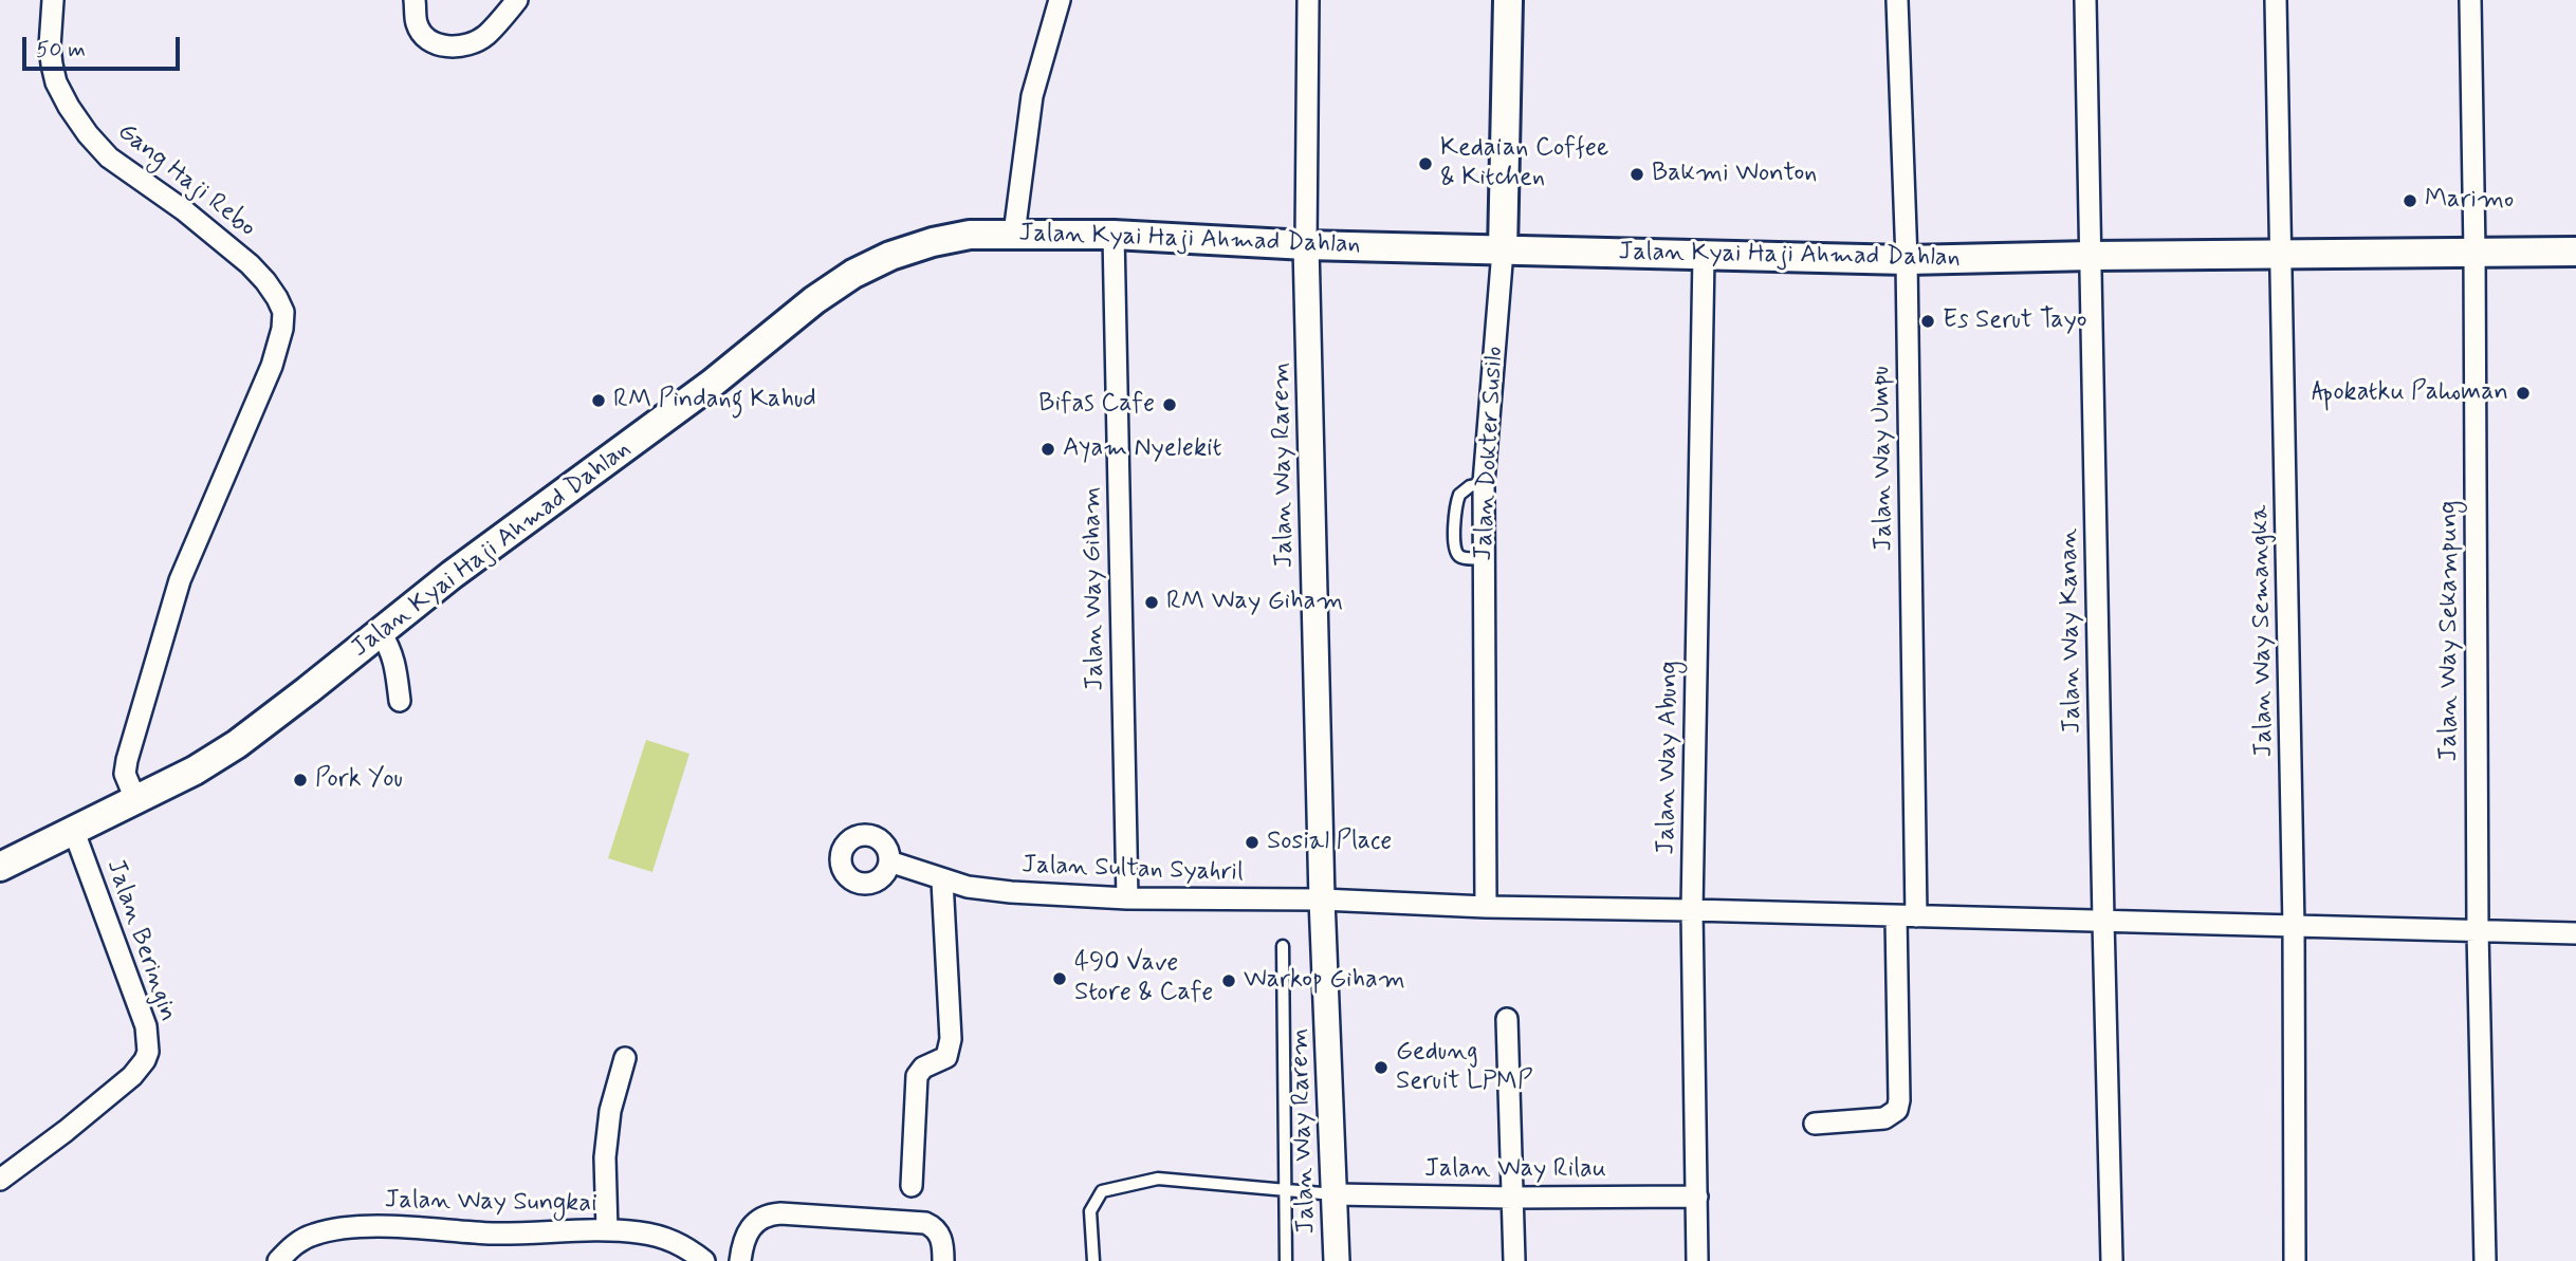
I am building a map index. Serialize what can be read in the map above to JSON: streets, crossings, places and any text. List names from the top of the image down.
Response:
{
  "streets": {
    "main road": ["Jalan Kyai Haji Ahmad Dahlan", "Jalan Dokter Susilo"],
    "street": [
      "Gang Haji Rebo",
      "Jalan Way Umpu",
      "Jalan Way Rarem",
      "Jalan Way Giham",
      "Jalan Way Kanan",
      "Jalan Way Semangka",
      "Jalan Way Sekampung",
      "Jalan Way Abung",
      "Jalan Sultan Syahril",
      "Jalan Beringin",
      "Jalan Way Rilau",
      "Jalan Way Sungkai"
    ]
  },
  "crossings": [
    ["Gang Haji Rebo", "Jalan Kyai Haji Ahmad Dahlan"],
    ["Jalan Kyai Haji Ahmad Dahlan", "Jalan Dokter Susilo"],
    ["Jalan Kyai Haji Ahmad Dahlan", "Jalan Way Umpu"],
    ["Jalan Kyai Haji Ahmad Dahlan", "Jalan Way Rarem"],
    ["Jalan Kyai Haji Ahmad Dahlan", "Jalan Way Giham"],
    ["Jalan Kyai Haji Ahmad Dahlan", "Jalan Way Kanan"],
    ["Jalan Kyai Haji Ahmad Dahlan", "Jalan Way Semangka"],
    ["Jalan Kyai Haji Ahmad Dahlan", "Jalan Way Sekampung"],
    ["Jalan Kyai Haji Ahmad Dahlan", "Jalan Way Abung"],
    ["Jalan Kyai Haji Ahmad Dahlan", "Jalan Beringin"],
    ["Jalan Dokter Susilo", "Jalan Sultan Syahril"],
    ["Jalan Way Umpu", "Jalan Sultan Syahril"],
    ["Jalan Way Rarem", "Jalan Sultan Syahril"],
    ["Jalan Way Rarem", "Jalan Way Rilau"],
    ["Jalan Way Giham", "Jalan Sultan Syahril"],
    ["Jalan Way Kanan", "Jalan Sultan Syahril"],
    ["Jalan Way Semangka", "Jalan Sultan Syahril"],
    ["Jalan Way Sekampung", "Jalan Sultan Syahril"],
    ["Jalan Way Abung", "Jalan Sultan Syahril"],
    ["Jalan Way Abung", "Jalan Way Rilau"]
  ],
  "places": [
    "Kedaian Coffee & Kitchen",
    "Bakmi Wonton",
    "Marimo",
    "Es Serut Tayo",
    "Apokatku Pahoman",
    "RM Pindang Kahud",
    "Bifas Cafe",
    "Ayam Nyelekit",
    "RM Way Giham",
    "Pork You",
    "Sosial Place",
    "490 Vave Store & Cafe",
    "Warkop Giham",
    "Gedung Seruit LPMP"
  ],
  "scale_bar": "50 m"
}
